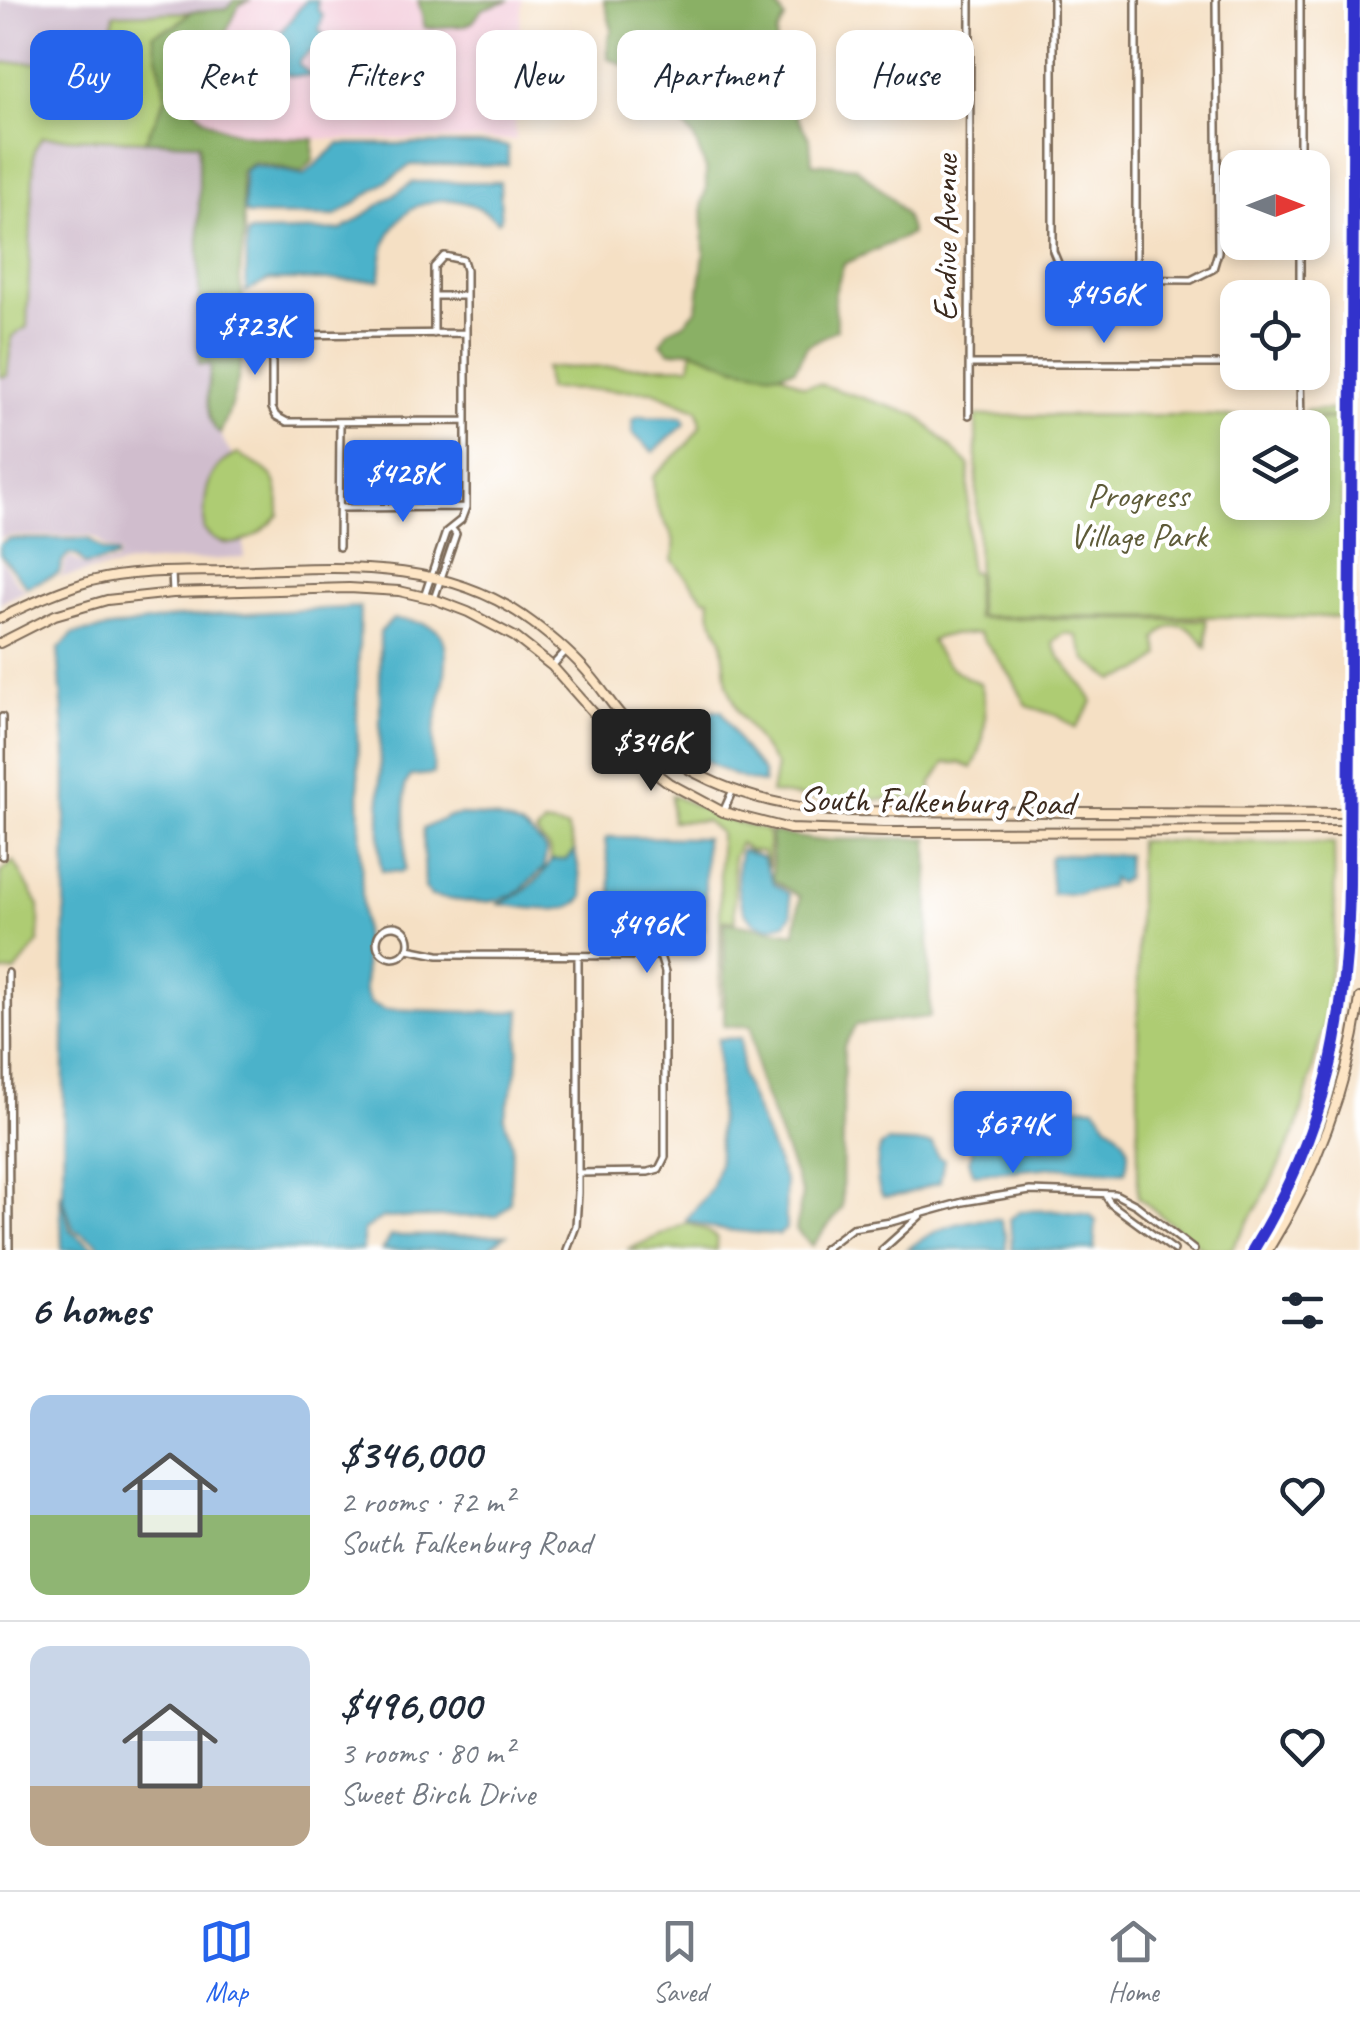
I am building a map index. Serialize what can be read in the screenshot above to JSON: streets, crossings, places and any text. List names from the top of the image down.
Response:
{
  "streets": {
    "street": ["Endive Avenue", "South Falkenburg Road"]
  },
  "parks": ["Progress Village Park"],
  "north": "right",
  "page": {
    "chip": [
      "Buy",
      "Rent",
      "Filters",
      "New",
      "Apartment",
      "House"
    ],
    "price": [
      "$456K",
      "$723K",
      "$428K",
      "$346K",
      "$496K",
      "$674K"
    ],
    "heading": "6 homes",
    "list": [
      {
        "name": "$346,000",
        "note": "2 rooms · 72 m² · South Falkenburg Road"
      },
      {
        "name": "$496,000",
        "note": "3 rooms · 80 m² · Sweet Birch Drive"
      }
    ],
    "tabs": ["Map", "Saved", "Home"]
  }
}
